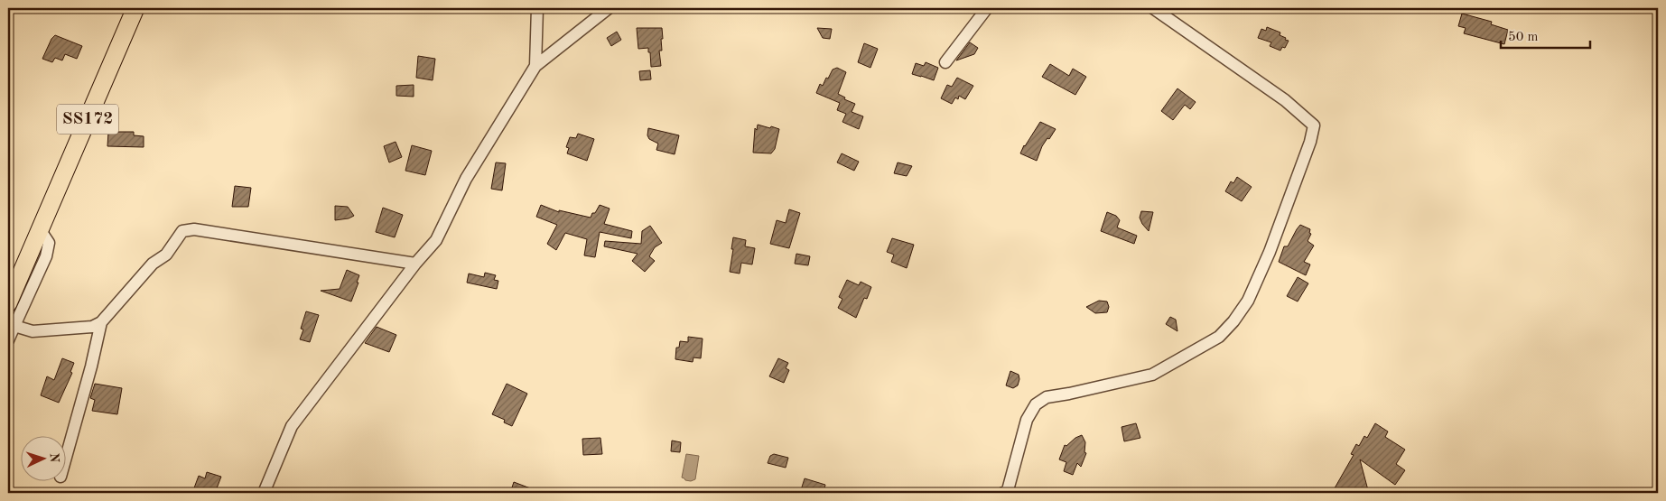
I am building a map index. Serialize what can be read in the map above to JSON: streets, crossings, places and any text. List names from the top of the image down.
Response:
{
  "streets": {
    "main road": ["SS172"]
  },
  "scale_bar": "50 m",
  "north": "right"
}
